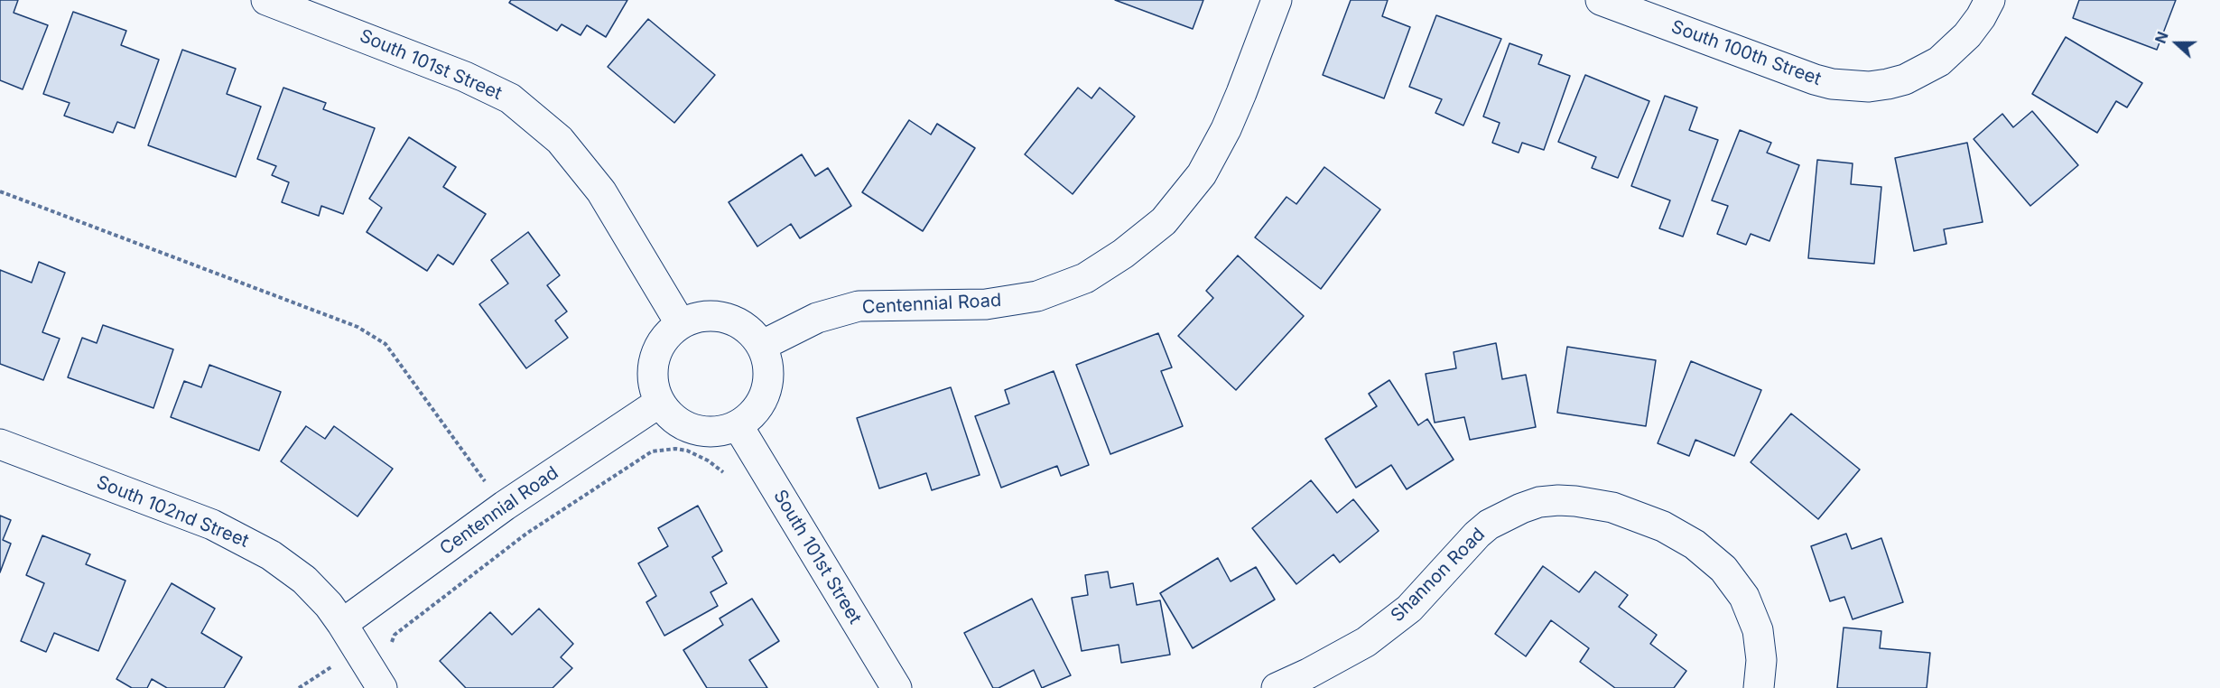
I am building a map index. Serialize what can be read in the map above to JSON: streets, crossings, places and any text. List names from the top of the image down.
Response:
{
  "streets": {
    "street": [
      "South 100th Street",
      "South 101st Street",
      "Centennial Road",
      "South 102nd Street",
      "Shannon Road"
    ]
  },
  "crossings": [
    ["South 101st Street", "Centennial Road"],
    ["Centennial Road", "South 102nd Street"]
  ],
  "north": "left"
}
